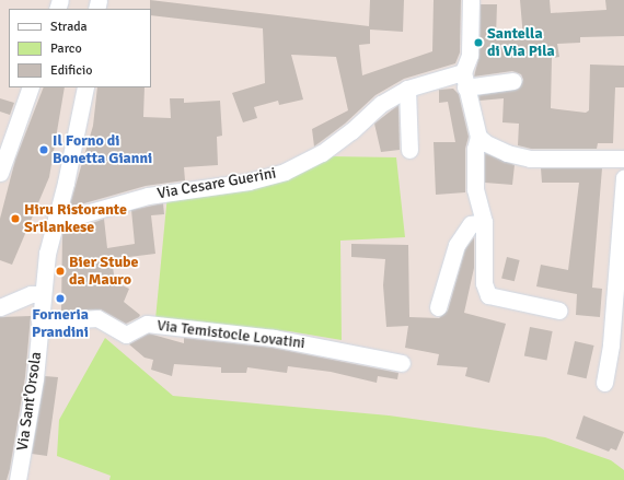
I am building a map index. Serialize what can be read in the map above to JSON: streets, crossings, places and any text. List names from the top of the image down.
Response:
{
  "streets": {
    "street": ["Via Cesare Guerini", "Via Temistocle Lovatini", "Via Sant'Orsola"]
  },
  "crossings": [
    ["Via Cesare Guerini", "Via Sant'Orsola"],
    ["Via Temistocle Lovatini", "Via Sant'Orsola"]
  ],
  "places": [
    "Santella di Via Pila",
    "Il Forno di Bonetta Gianni",
    "Hiru Ristorante Srilankese",
    "Bier Stube da Mauro",
    "Forneria Prandini"
  ],
  "legend": ["Strada", "Parco", "Edificio"]
}
